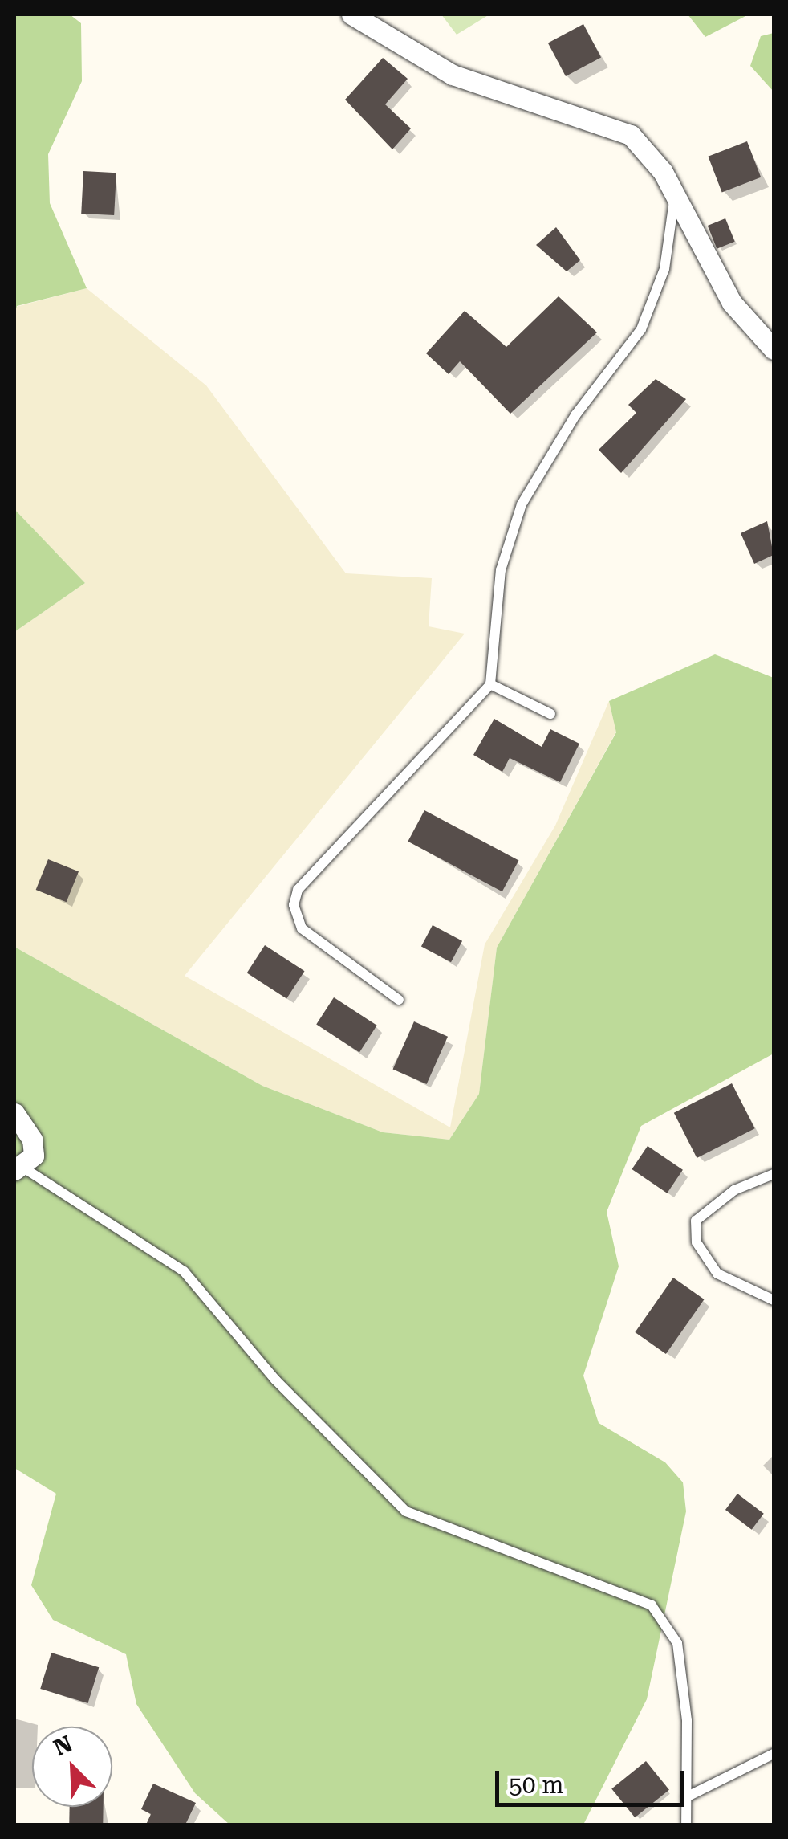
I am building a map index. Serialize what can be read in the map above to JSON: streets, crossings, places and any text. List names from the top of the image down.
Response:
{
  "scale_bar": "50 m",
  "north": "top left"
}
